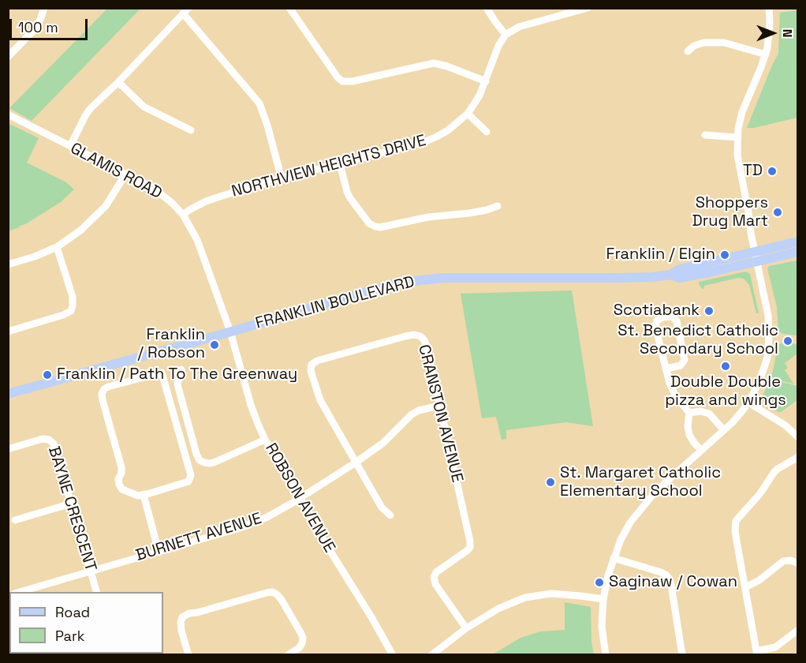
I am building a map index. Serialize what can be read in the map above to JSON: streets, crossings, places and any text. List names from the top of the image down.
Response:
{
  "streets": {
    "main road": ["FRANKLIN BOULEVARD"],
    "street": [
      "NORTHVIEW HEIGHTS DRIVE",
      "GLAMIS ROAD",
      "CRANSTON AVENUE",
      "ROBSON AVENUE",
      "BAYNE CRESCENT",
      "BURNETT AVENUE"
    ]
  },
  "crossings": [
    ["NORTHVIEW HEIGHTS DRIVE", "GLAMIS ROAD"],
    ["GLAMIS ROAD", "FRANKLIN BOULEVARD"],
    ["GLAMIS ROAD", "ROBSON AVENUE"],
    ["FRANKLIN BOULEVARD", "ROBSON AVENUE"],
    ["CRANSTON AVENUE", "BURNETT AVENUE"],
    ["ROBSON AVENUE", "BURNETT AVENUE"],
    ["BAYNE CRESCENT", "BURNETT AVENUE"]
  ],
  "places": [
    "TD",
    "Shoppers Drug Mart",
    "Franklin / Elgin",
    "Scotiabank",
    "St. Benedict Catholic Secondary School",
    "Franklin / Robson",
    "Double Double pizza and wings",
    "Franklin / Path To The Greenway",
    "St. Margaret Catholic Elementary School",
    "Saginaw / Cowan"
  ],
  "legend": ["Road", "Park"],
  "scale_bar": "100 m",
  "north": "right"
}
